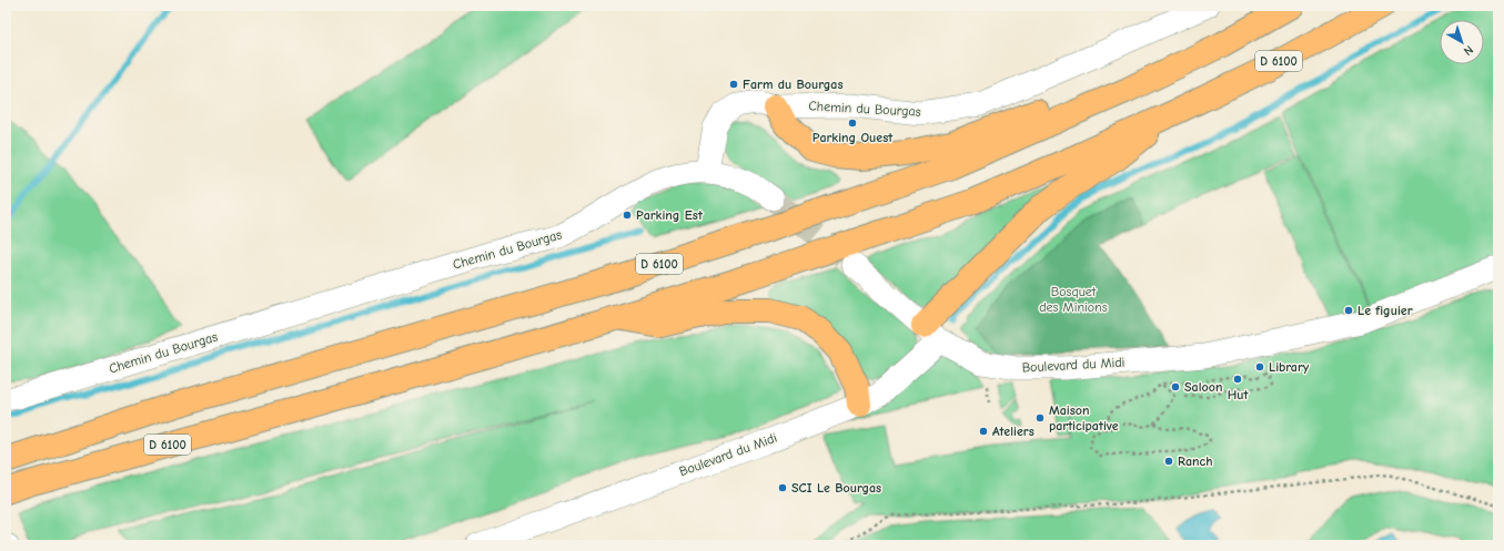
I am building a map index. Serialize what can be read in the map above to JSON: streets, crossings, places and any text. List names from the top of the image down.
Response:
{
  "streets": {
    "main road": ["D 6100"],
    "street": ["Chemin du Bourgas", "Boulevard du Midi"]
  },
  "parks": ["Bosquet des Minions"],
  "places": [
    "Farm du Bourgas",
    "Parking Ouest",
    "Parking Est",
    "Le figuier",
    "Library",
    "Hut",
    "Saloon",
    "Maison participative",
    "Ateliers",
    "Ranch",
    "SCI Le Bourgas"
  ],
  "north": "bottom right"
}
